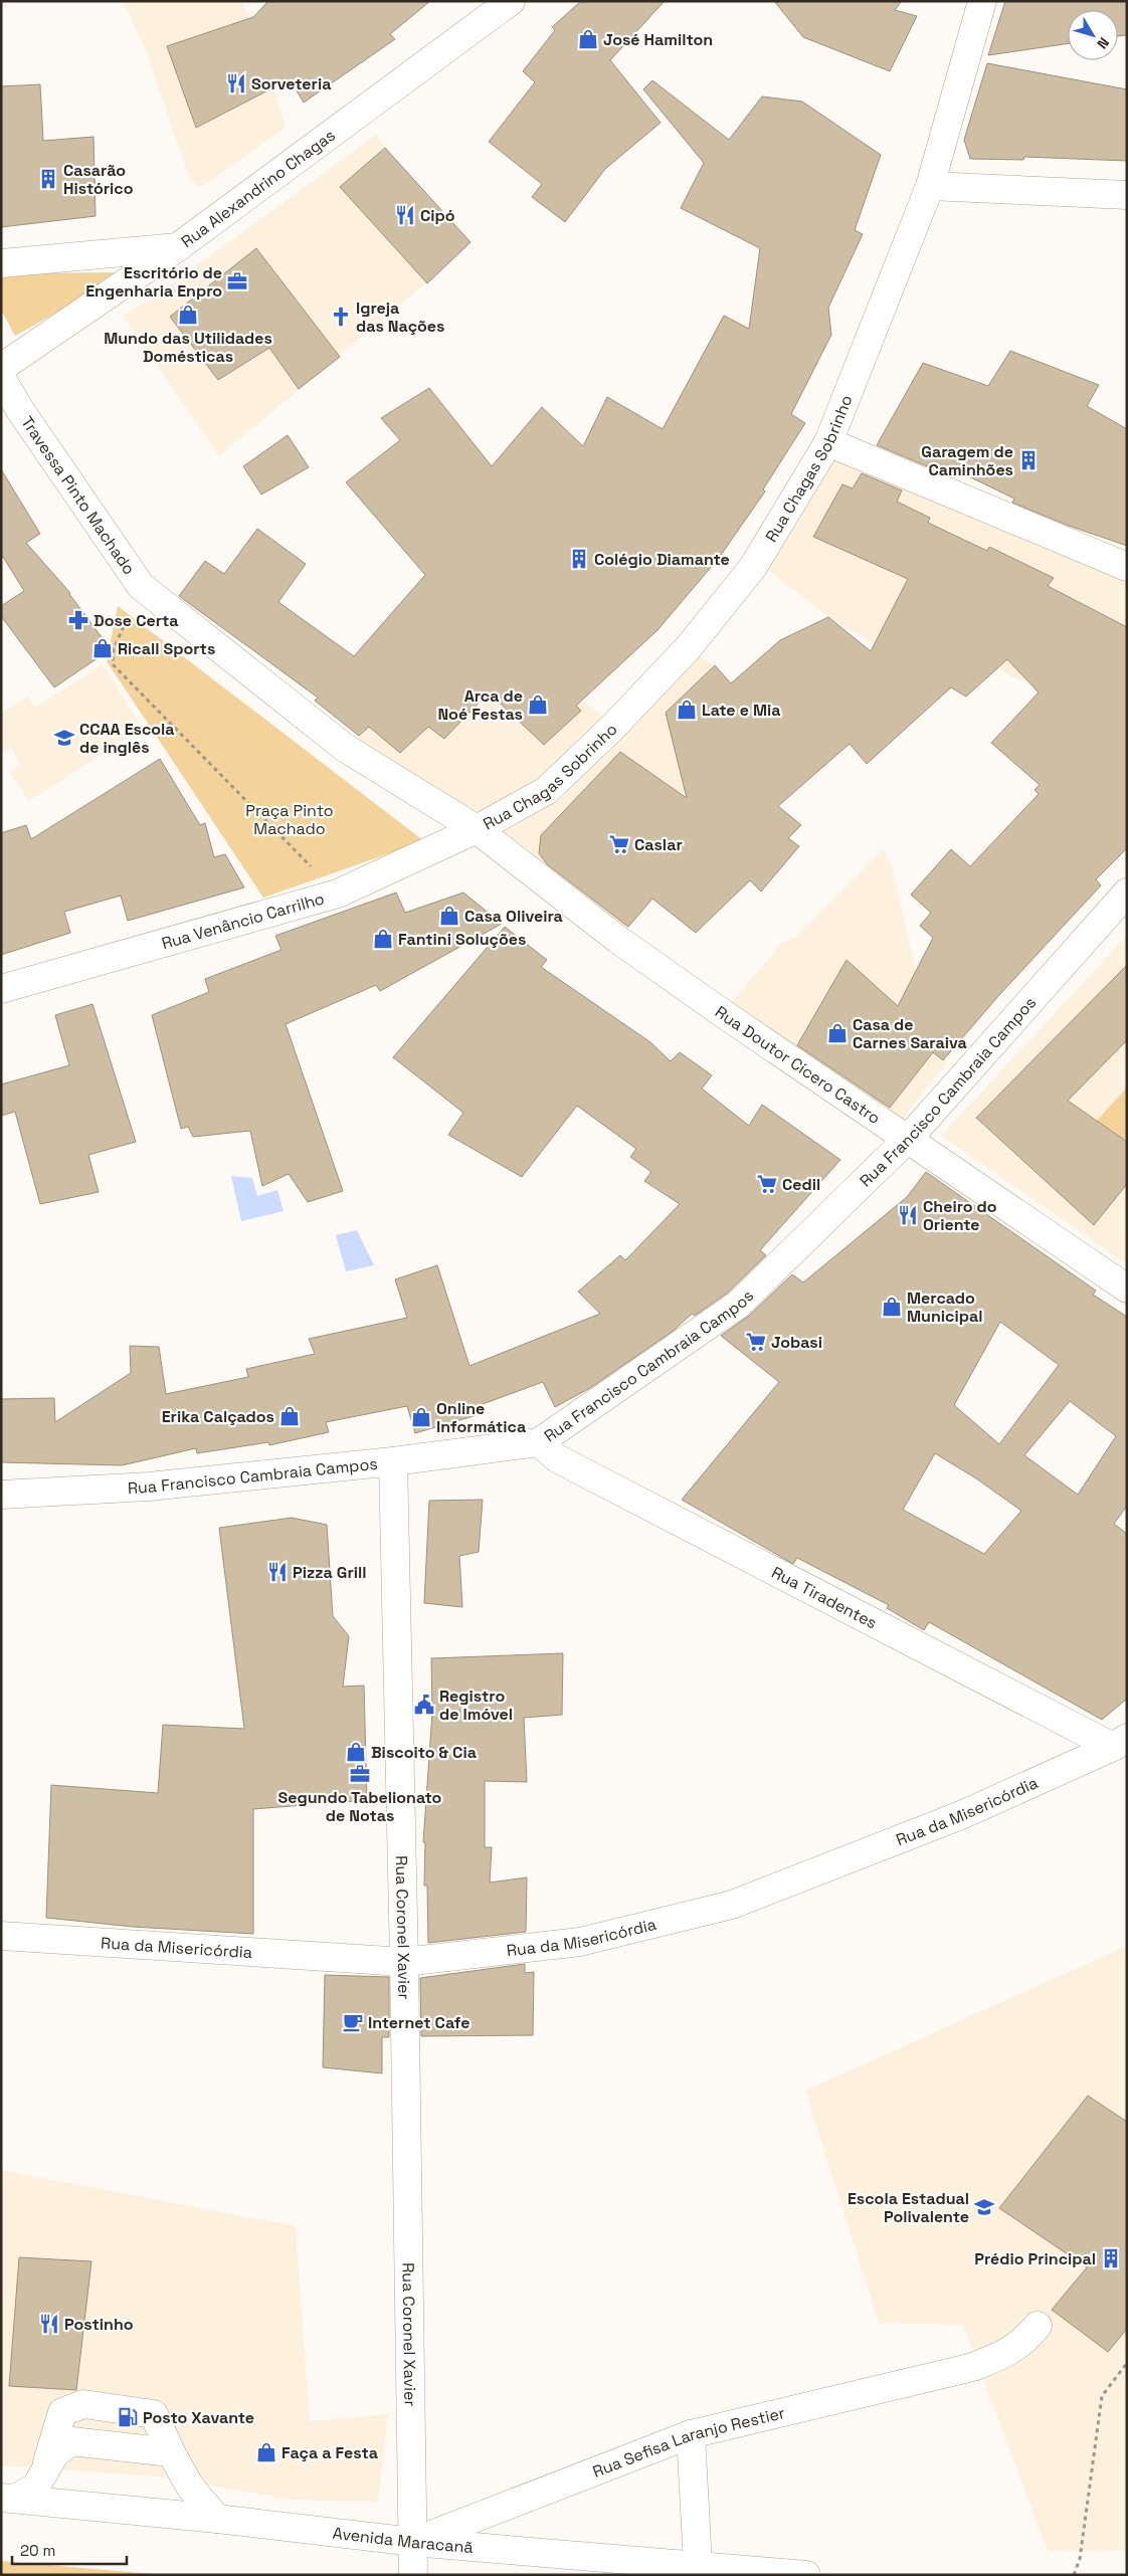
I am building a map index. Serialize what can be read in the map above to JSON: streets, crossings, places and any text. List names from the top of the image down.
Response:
{
  "streets": {
    "street": [
      "Rua Alexandrino Chagas",
      "Rua Chagas Sobrinho",
      "Travessa Pinto Machado",
      "Rua Venâncio Carrilho",
      "Rua Doutor Cícero Castro",
      "Rua Francisco Cambraia Campos",
      "Rua Tiradentes",
      "Rua da Misericórdia",
      "Rua Coronel Xavier",
      "Rua Sefisa Laranjo Restier",
      "Avenida Maracanã"
    ]
  },
  "crossings": [
    ["Rua Chagas Sobrinho", "Rua Venâncio Carrilho"],
    ["Rua Chagas Sobrinho", "Rua Doutor Cícero Castro"],
    ["Rua Venâncio Carrilho", "Rua Doutor Cícero Castro"],
    ["Rua Doutor Cícero Castro", "Rua Francisco Cambraia Campos"],
    ["Rua Francisco Cambraia Campos", "Rua Tiradentes"],
    ["Rua Francisco Cambraia Campos", "Rua Coronel Xavier"],
    ["Rua Tiradentes", "Rua da Misericórdia"],
    ["Rua da Misericórdia", "Rua Coronel Xavier"],
    ["Rua Coronel Xavier", "Rua Sefisa Laranjo Restier"],
    ["Rua Coronel Xavier", "Avenida Maracanã"],
    ["Rua Sefisa Laranjo Restier", "Avenida Maracanã"]
  ],
  "parks": ["Praça Pinto Machado"],
  "places": {
    "shop": [
      "José Hamilton",
      "Mundo das Utilidades Domésticas",
      "Ricall Sports",
      "Arca de Noé Festas",
      "Late e Mia",
      "Casa Oliveira",
      "Fantini Soluções",
      "Casa de Carnes Saraiva",
      "Mercado Municipal",
      "Erika Calçados",
      "Online Informática",
      "Biscoito & Cia",
      "Faça a Festa"
    ],
    "restaurant": [
      "Sorveteria",
      "Cipó",
      "Cheiro do Oriente",
      "Pizza Grill",
      "Postinho"
    ],
    "building": [
      "Casarão Histórico",
      "Garagem de Caminhões",
      "Colégio Diamante",
      "Prédio Principal"
    ],
    "office": ["Escritório de Engenharia Enpro", "Segundo Tabelionato de Notas"],
    "church": ["Igreja das Nações"],
    "pharmacy": ["Dose Certa"],
    "school or university": ["CCAA Escola de inglês", "Escola Estadual Polivalente"],
    "supermarket": ["Caslar", "Cedil", "Jobasi"],
    "public building": ["Registro de Imóvel"],
    "cafe": ["Internet Cafe"],
    "fuel station": ["Posto Xavante"]
  },
  "scale_bar": "20 m",
  "north": "bottom right"
}
